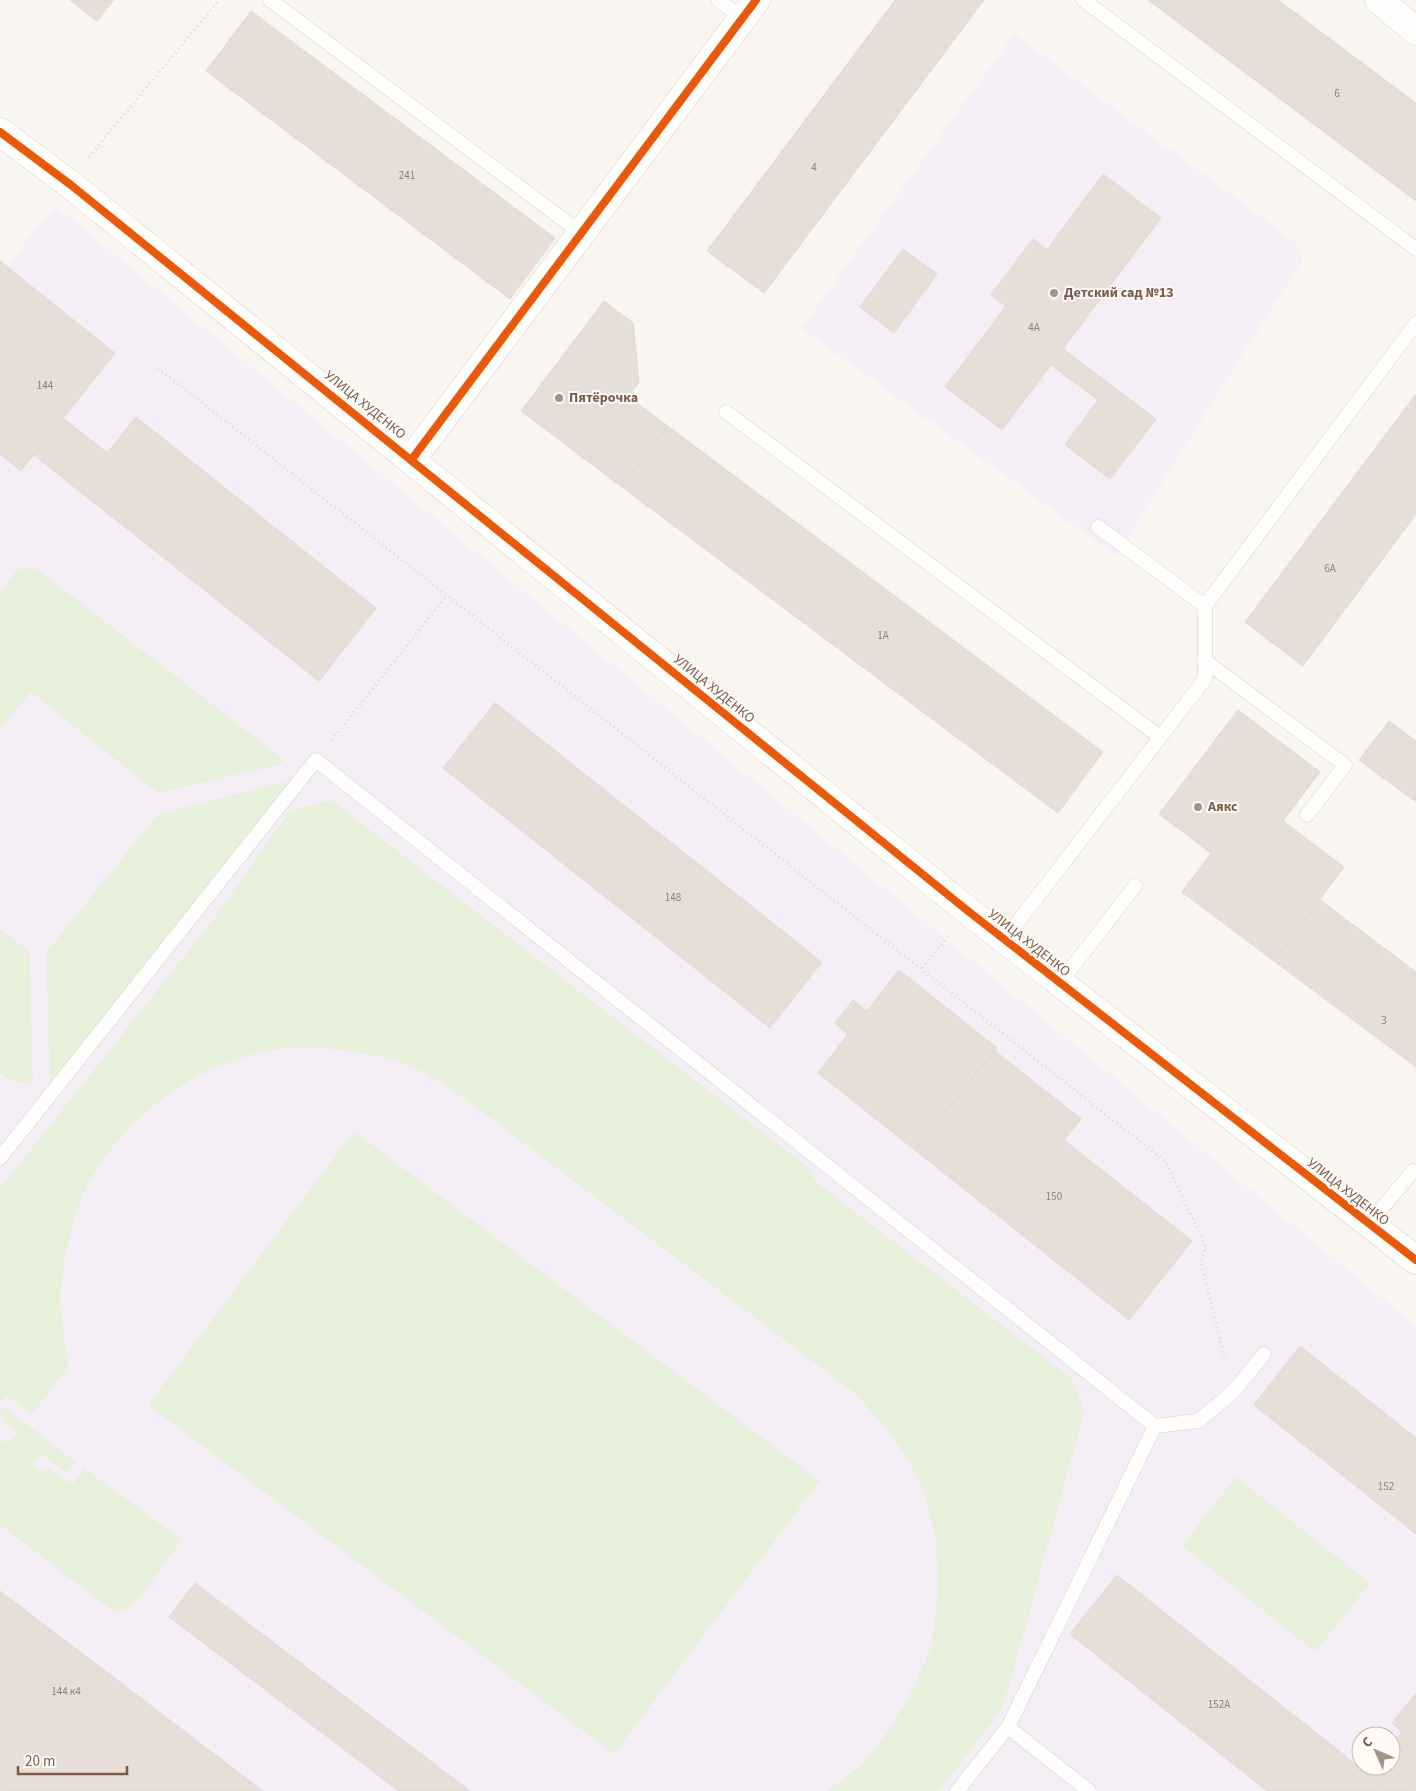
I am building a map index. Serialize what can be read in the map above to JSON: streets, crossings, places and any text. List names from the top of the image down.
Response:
{
  "streets": {
    "street": ["УЛИЦА ХУДЕНКО"]
  },
  "places": ["Детский сад №13", "Пятёрочка", "Аякс"],
  "house_numbers": [
    "6",
    "4",
    "241",
    "4А",
    "144",
    "6А",
    "1А",
    "148",
    "3",
    "150",
    "152",
    "144 к4",
    "152А"
  ],
  "scale_bar": "20 m",
  "north": "top left"
}
